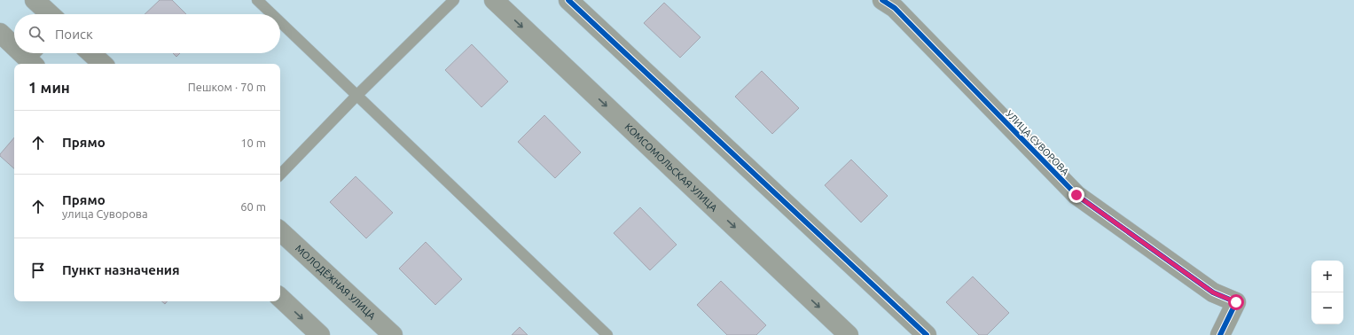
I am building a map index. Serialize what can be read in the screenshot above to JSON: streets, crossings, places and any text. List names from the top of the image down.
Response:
{
  "streets": {
    "street": ["УЛИЦА СУВОРОВА", "КОМСОМОЛЬСКАЯ УЛИЦА", "МОЛОДЁЖНАЯ УЛИЦА"]
  },
  "page": {
    "search": "Поиск",
    "heading": ["1 мин", "Пешком · 70 m"],
    "list": [
      ["Прямо", "10 m"],
      ["Прямо", "улица Суворова", "60 m"],
      "Пункт назначения"
    ],
    "map_buttons": ["+", "−"]
  }
}
